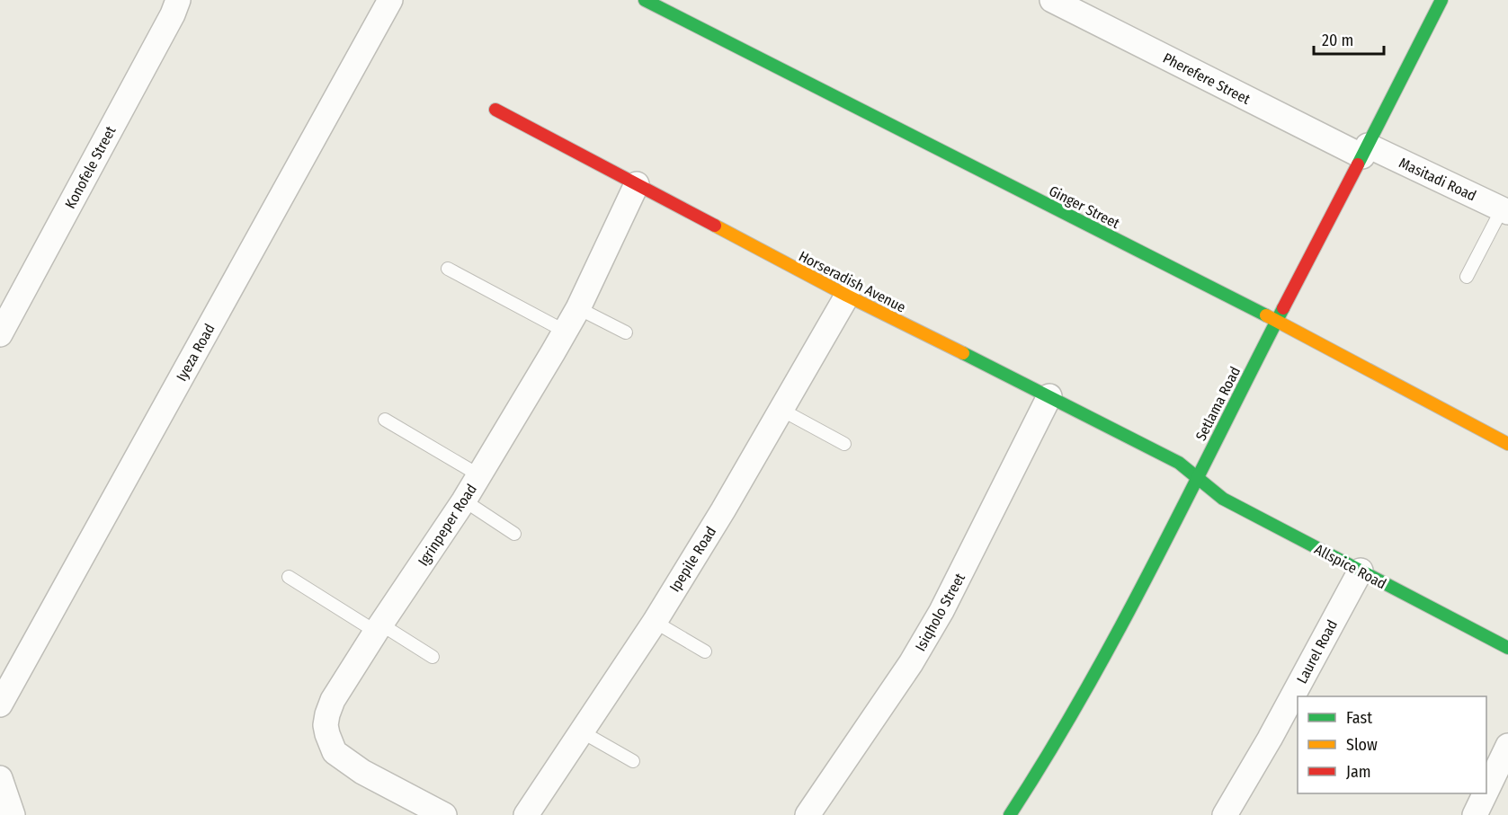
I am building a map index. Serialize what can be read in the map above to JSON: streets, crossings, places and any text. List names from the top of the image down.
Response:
{
  "streets": {
    "street": [
      "Pherefere Street",
      "Konofele Street",
      "Masitadi Road",
      "Ginger Street",
      "Horseradish Avenue",
      "Iyeza Road",
      "Setlama Road",
      "Igrinpeper Road",
      "Ipepile Road",
      "Allspice Road",
      "Isiqholo Street",
      "Laurel Road"
    ]
  },
  "crossings": [
    ["Pherefere Street", "Masitadi Road"],
    ["Pherefere Street", "Setlama Road"],
    ["Masitadi Road", "Setlama Road"],
    ["Ginger Street", "Setlama Road"],
    ["Horseradish Avenue", "Setlama Road"],
    ["Horseradish Avenue", "Igrinpeper Road"],
    ["Horseradish Avenue", "Ipepile Road"],
    ["Horseradish Avenue", "Allspice Road"],
    ["Horseradish Avenue", "Isiqholo Street"],
    ["Setlama Road", "Allspice Road"],
    ["Allspice Road", "Laurel Road"]
  ],
  "legend": ["Fast", "Slow", "Jam"],
  "scale_bar": "20 m"
}
